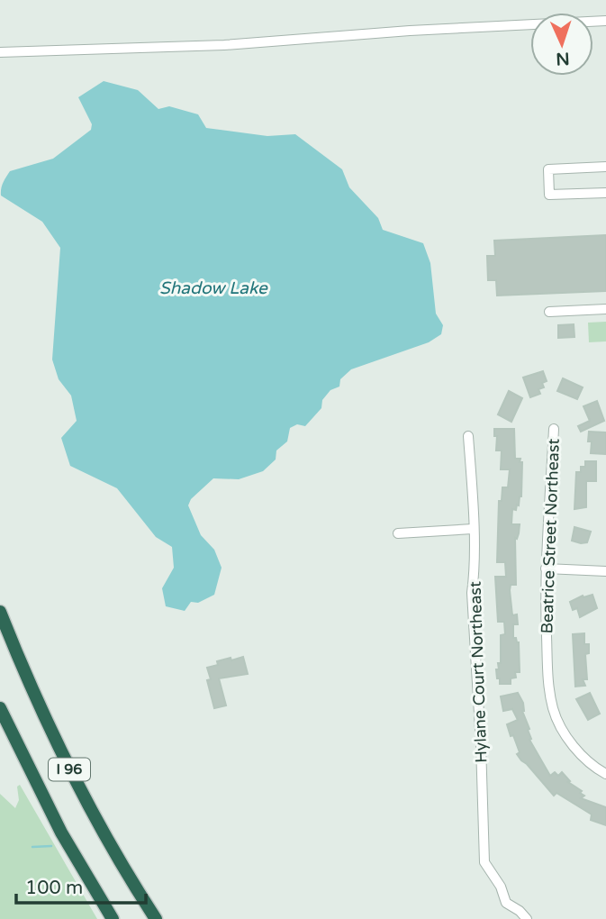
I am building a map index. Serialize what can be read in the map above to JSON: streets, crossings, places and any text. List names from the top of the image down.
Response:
{
  "streets": {
    "highway": ["I 96"],
    "street": ["Beatrice Street Northeast", "Hylane Court Northeast"]
  },
  "water": ["Shadow Lake"],
  "scale_bar": "100 m",
  "north": "bottom"
}
